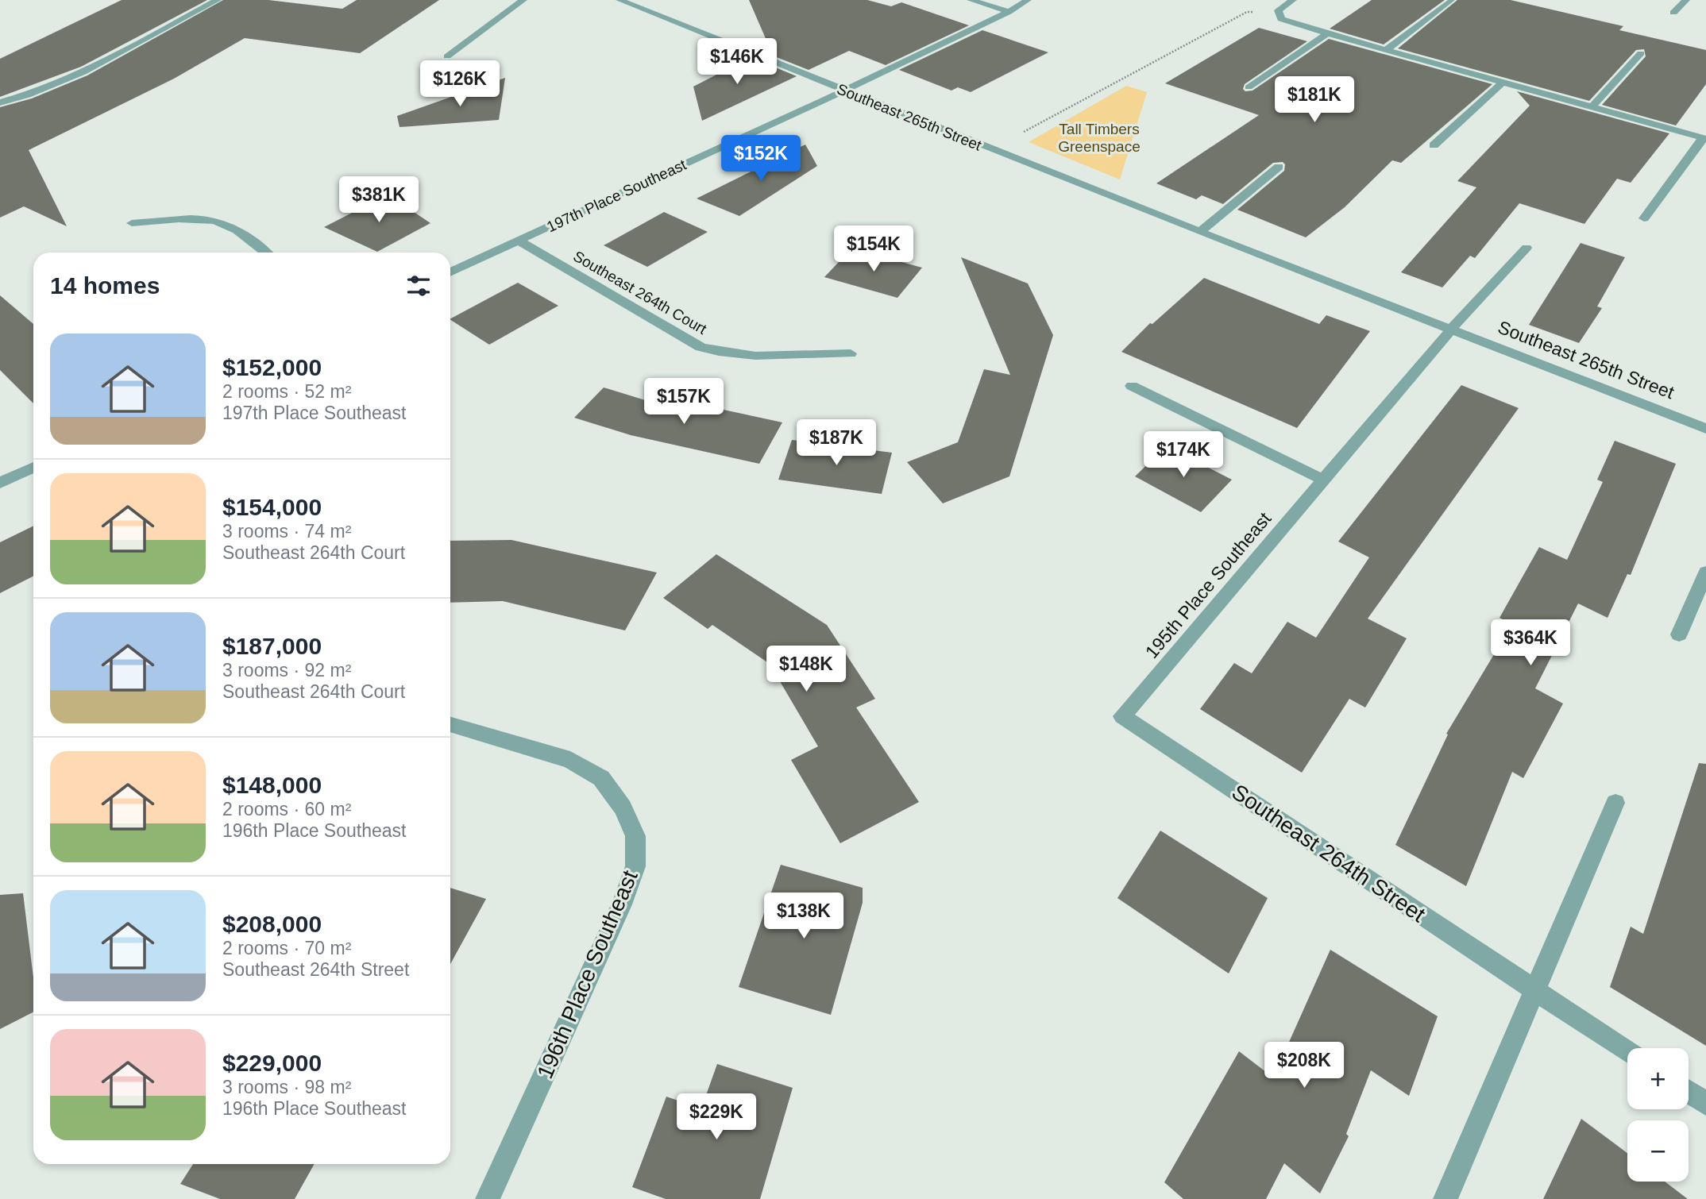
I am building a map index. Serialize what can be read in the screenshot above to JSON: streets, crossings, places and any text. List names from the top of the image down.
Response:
{
  "streets": {
    "street": [
      "Southeast 265th Street",
      "197th Place Southeast",
      "Southeast 264th Court",
      "195th Place Southeast",
      "Southeast 264th Street",
      "196th Place Southeast"
    ]
  },
  "crossings": [
    ["Southeast 265th Street", "197th Place Southeast"],
    ["Southeast 265th Street", "195th Place Southeast"],
    ["197th Place Southeast", "Southeast 264th Court"],
    ["195th Place Southeast", "Southeast 264th Street"]
  ],
  "parks": ["Tall Timbers Greenspace"],
  "page": {
    "price": [
      "$146K",
      "$126K",
      "$181K",
      "$152K",
      "$381K",
      "$154K",
      "$157K",
      "$187K",
      "$174K",
      "$364K",
      "$148K",
      "$138K",
      "$208K",
      "$229K"
    ],
    "heading": "14 homes",
    "list": [
      {
        "name": "$152,000",
        "note": "2 rooms · 52 m² · 197th Place Southeast"
      },
      {
        "name": "$154,000",
        "note": "3 rooms · 74 m² · Southeast 264th Court"
      },
      {
        "name": "$187,000",
        "note": "3 rooms · 92 m² · Southeast 264th Court"
      },
      {
        "name": "$148,000",
        "note": "2 rooms · 60 m² · 196th Place Southeast"
      },
      {
        "name": "$208,000",
        "note": "2 rooms · 70 m² · Southeast 264th Street"
      },
      {
        "name": "$229,000",
        "note": "3 rooms · 98 m² · 196th Place Southeast"
      }
    ],
    "map_buttons": ["+", "−"]
  }
}
